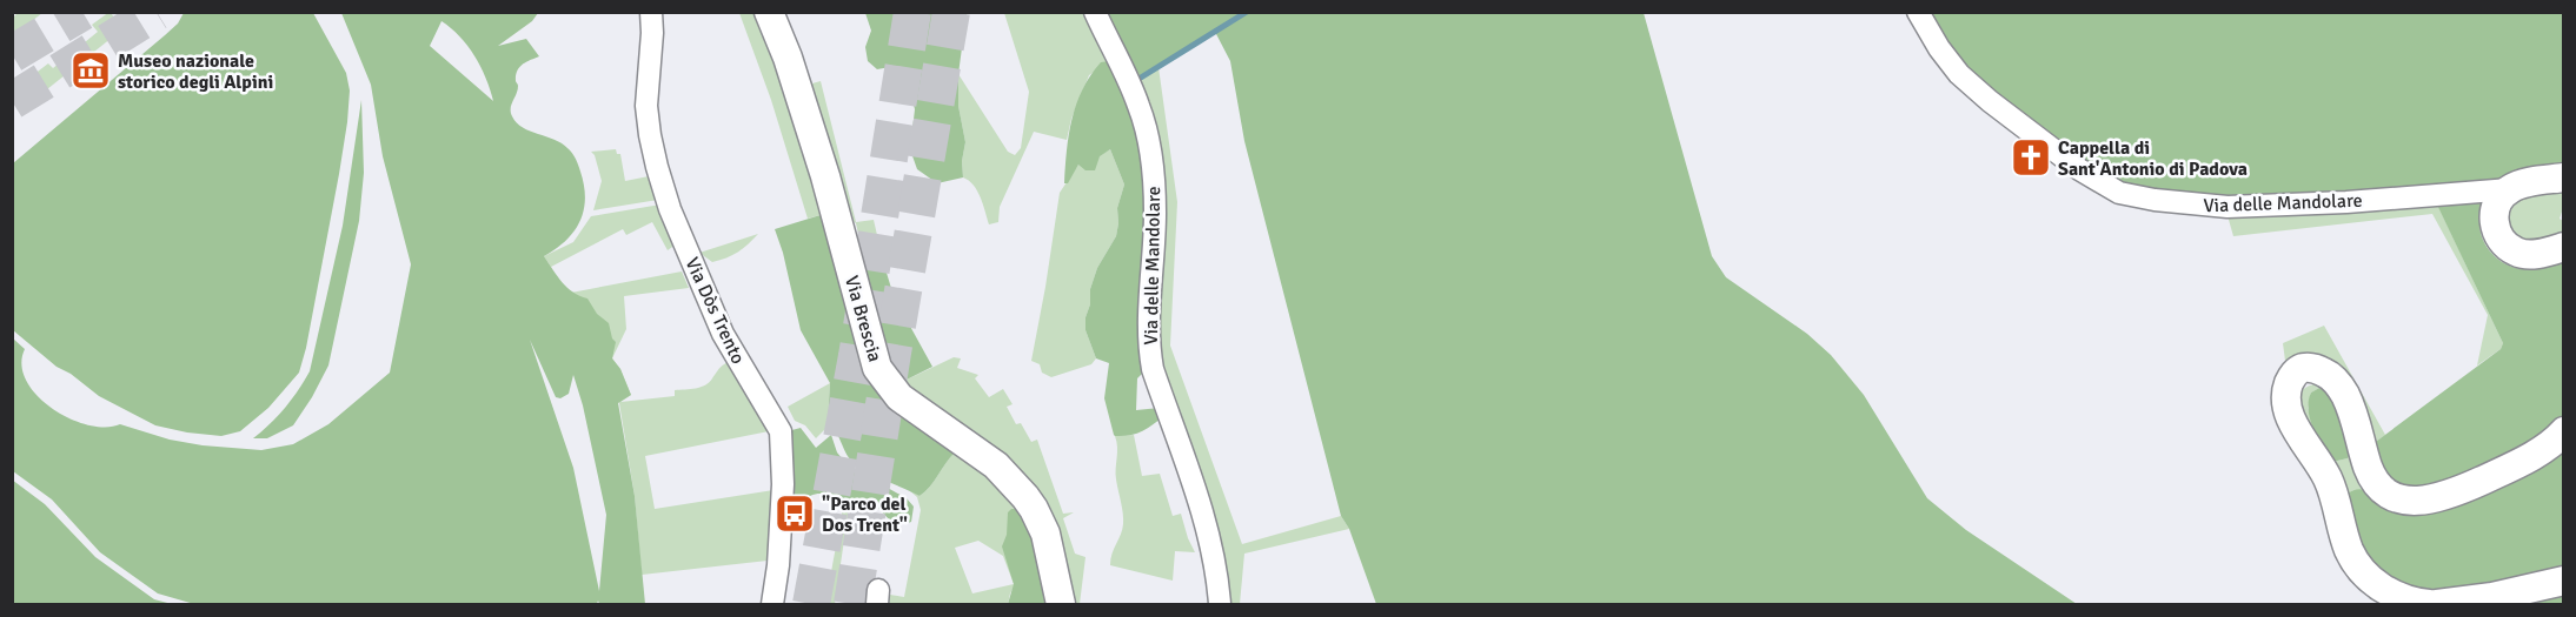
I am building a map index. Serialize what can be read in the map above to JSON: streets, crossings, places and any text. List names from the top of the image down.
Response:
{
  "streets": {
    "street": ["Via delle Mandolare", "Via Dòs Trento", "Via Brescia"]
  },
  "places": {
    "museum": ["Museo nazionale storico degli Alpini"],
    "church": ["Cappella di Sant'Antonio di Padova"],
    "bus stop": ["\"Parco del Dos Trent\""]
  }
}
